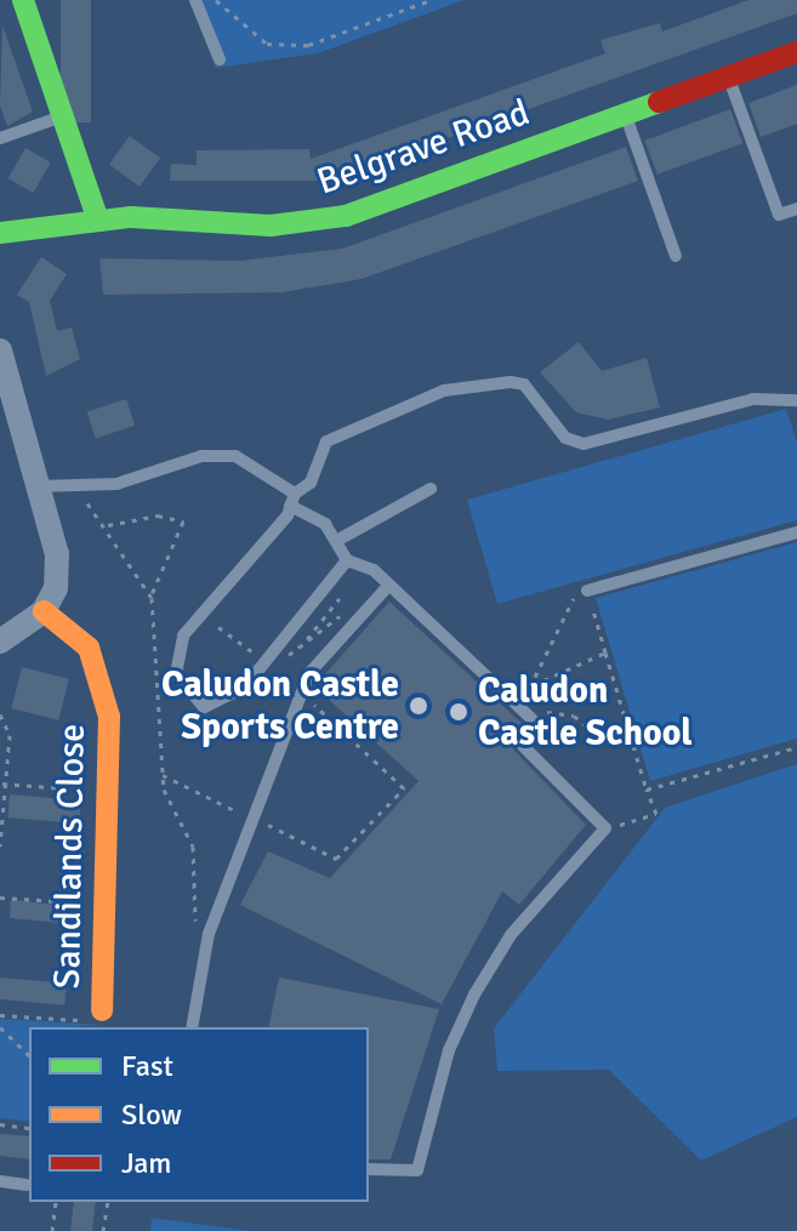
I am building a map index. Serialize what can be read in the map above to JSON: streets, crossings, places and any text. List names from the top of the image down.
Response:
{
  "streets": {
    "street": ["Belgrave Road", "Sandilands Close"]
  },
  "places": ["Caludon Castle Sports Centre", "Caludon Castle School"],
  "legend": ["Fast", "Slow", "Jam"]
}
